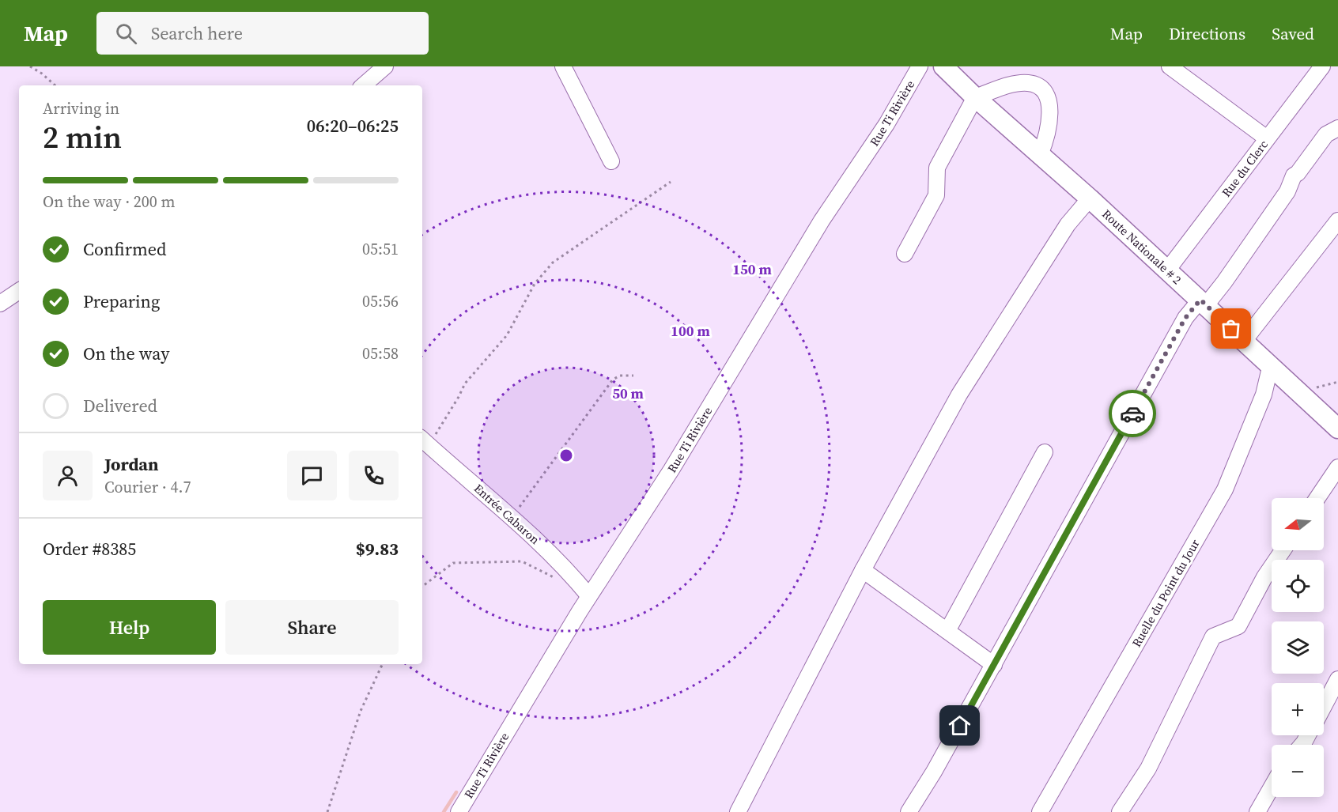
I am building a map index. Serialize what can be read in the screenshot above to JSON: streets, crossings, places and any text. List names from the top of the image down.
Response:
{
  "streets": {
    "main road": ["Route Nationale # 2"],
    "street": [
      "Rue Ti Rivière",
      "Rue du Clerc",
      "Entrée Cabaron",
      "Ruelle du Point du Jour"
    ]
  },
  "crossings": [
    ["Rue Ti Rivière", "Entrée Cabaron"],
    ["Rue du Clerc", "Route Nationale # 2"],
    ["Route Nationale # 2", "Ruelle du Point du Jour"]
  ],
  "north": "left",
  "page": {
    "header": "Map",
    "search": "Search here",
    "nav": ["Map", "Directions", "Saved"],
    "heading": ["2 min", "Arriving in", "06:20–06:25"],
    "panel": [
      "Jordan",
      "Courier · 4.7",
      "Order #8385",
      "$9.83"
    ],
    "bar": "On the way · 200 m",
    "list": [
      ["Confirmed", "05:51"],
      ["Preparing", "05:56"],
      ["On the way", "05:58"],
      "Delivered"
    ],
    "map_buttons": ["+", "−"],
    "buttons": ["Help", "Share"]
  },
  "rings": ["150 m", "100 m", "50 m"]
}
